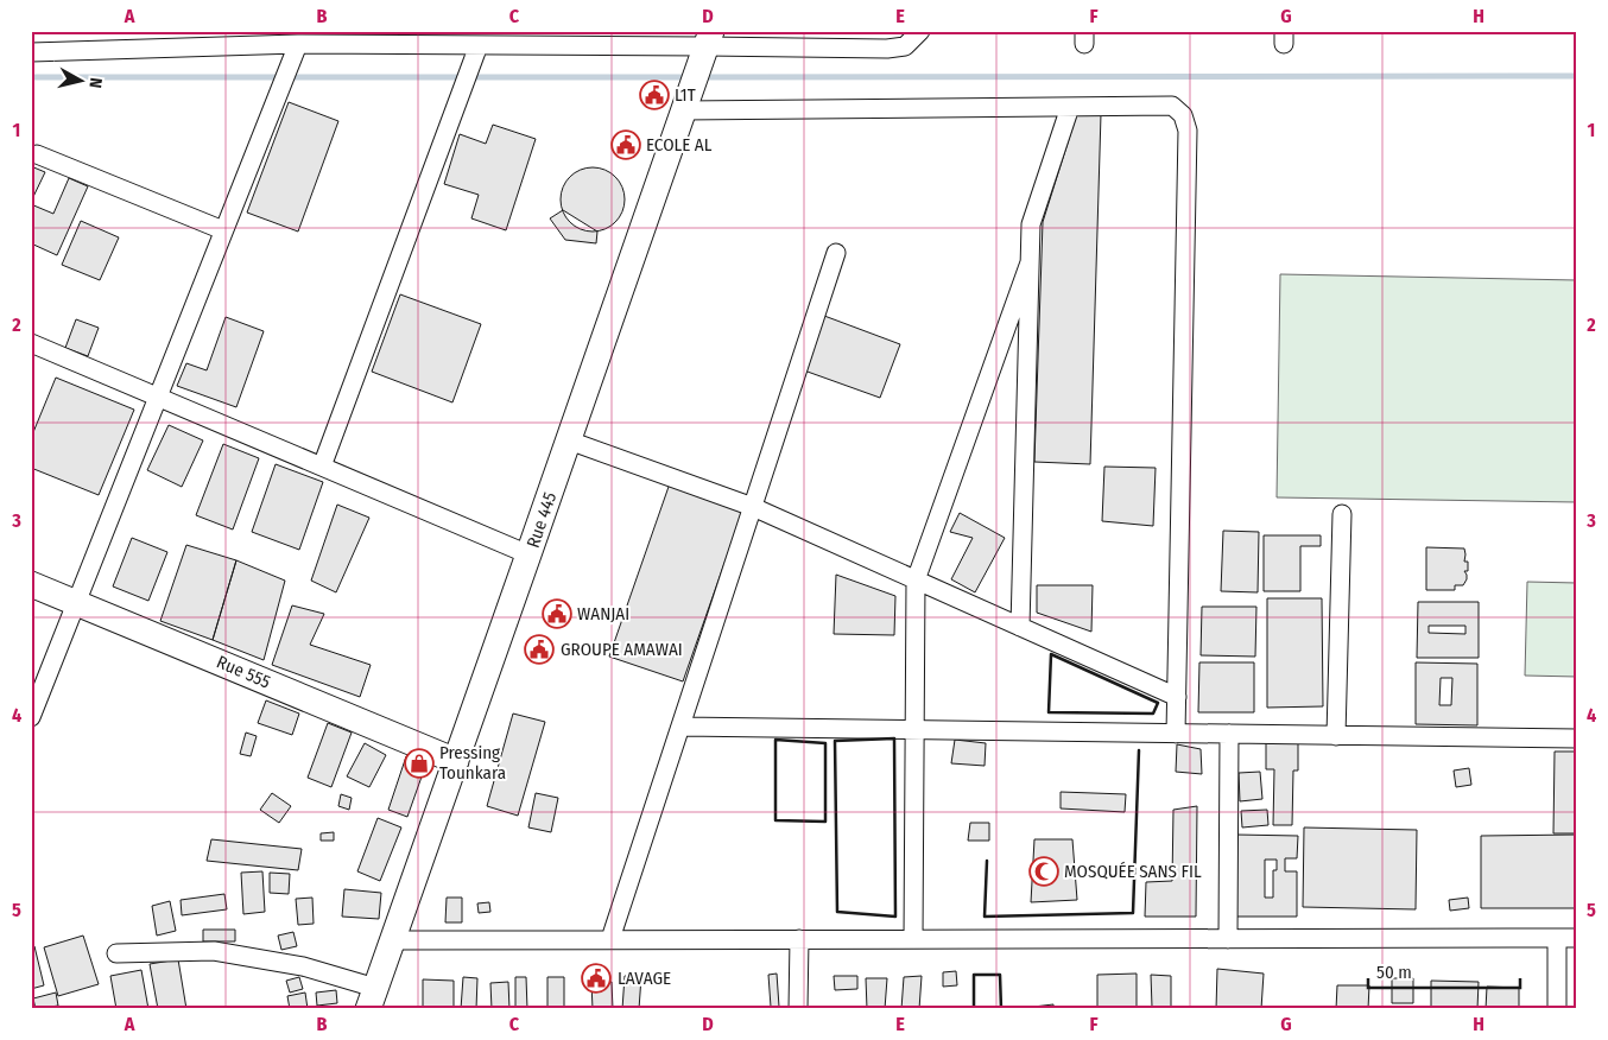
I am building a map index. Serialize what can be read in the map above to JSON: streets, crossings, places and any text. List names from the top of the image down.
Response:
{
  "streets": {
    "street": ["Rue 445", "Rue 555"]
  },
  "crossings": [
    ["Rue 445", "Rue 555"]
  ],
  "places": {
    "public building": [
      "L1T",
      "ECOLE AL",
      "WANJAI",
      "GROUPE AMAWAI",
      "LAVAGE"
    ],
    "shop": ["Pressing Tounkara"],
    "mosque": ["MOSQUÉE SANS FIL"]
  },
  "scale_bar": "50 m",
  "north": "right",
  "grid": {
    "columns": [
      "A",
      "B",
      "C",
      "D",
      "E",
      "F",
      "G",
      "H"
    ],
    "rows": [
      "1",
      "2",
      "3",
      "4",
      "5"
    ]
  }
}
